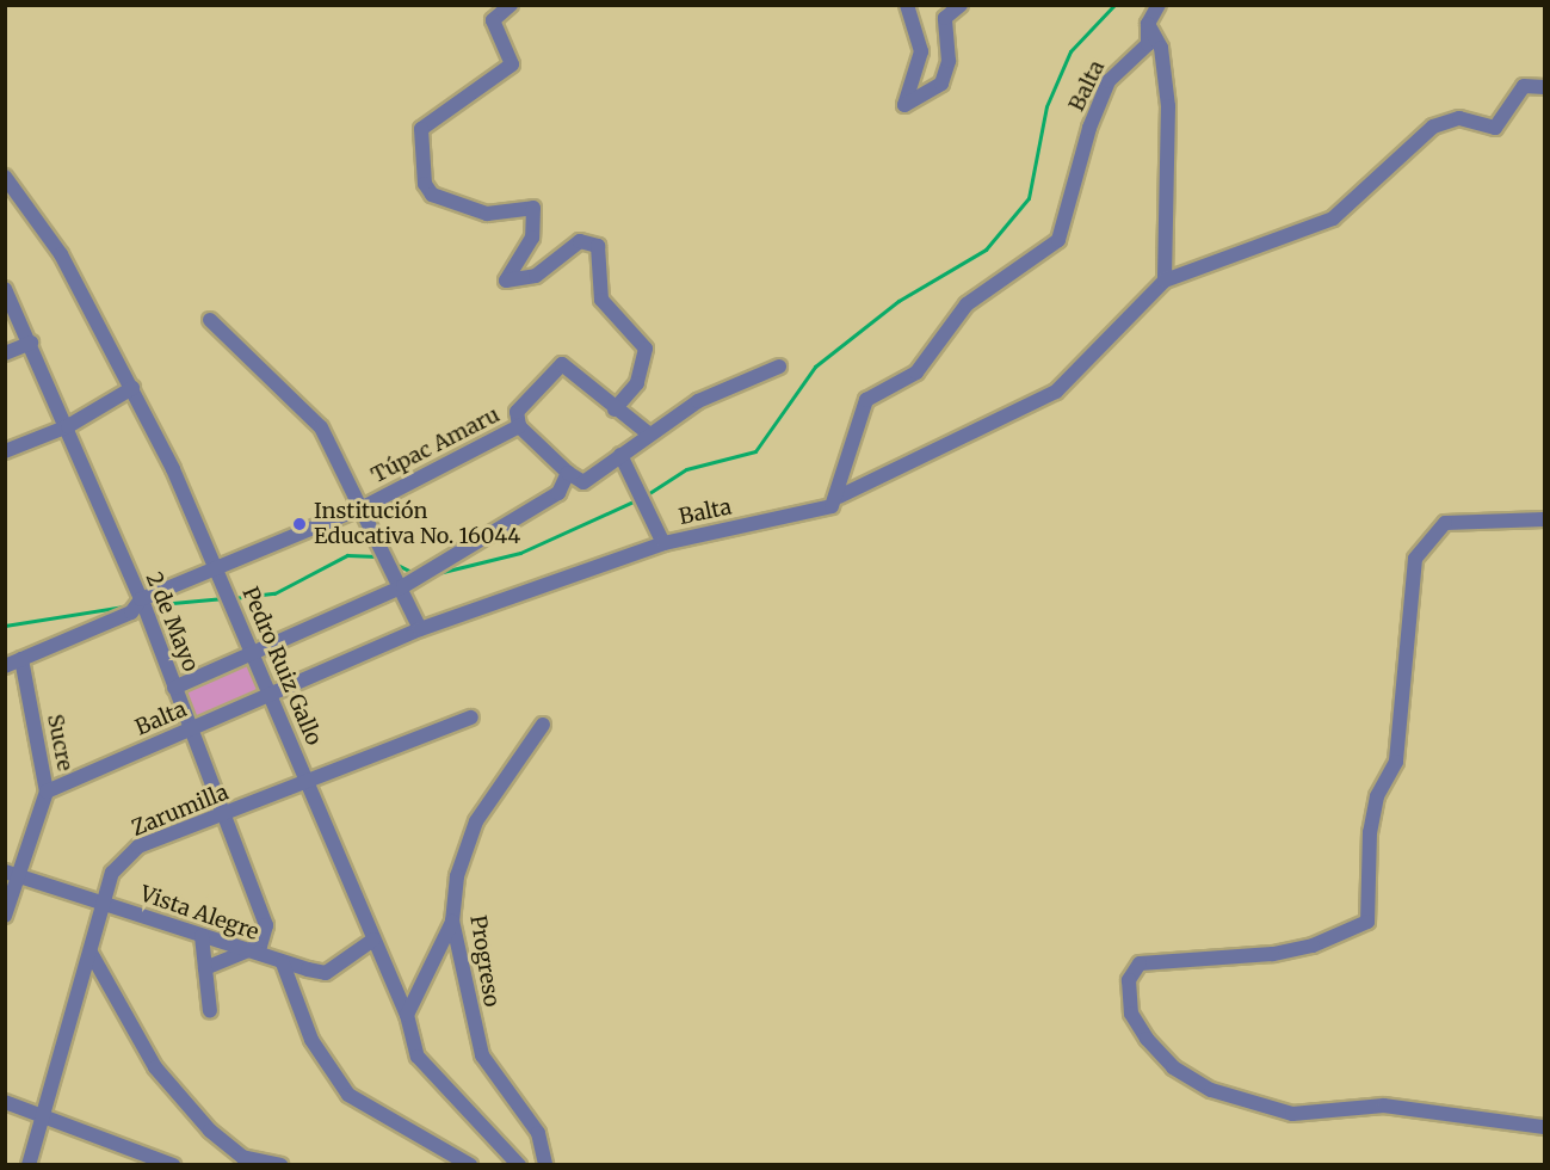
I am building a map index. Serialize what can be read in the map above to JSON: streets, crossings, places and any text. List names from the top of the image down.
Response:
{
  "streets": {
    "street": [
      "Balta",
      "Túpac Amaru",
      "2 de Mayo",
      "Pedro Ruiz Gallo",
      "Sucre",
      "Zarumilla",
      "Vista Alegre",
      "Progreso"
    ]
  },
  "crossings": [
    ["Balta", "2 de Mayo"],
    ["Balta", "Pedro Ruiz Gallo"],
    ["Balta", "Sucre"],
    ["Túpac Amaru", "2 de Mayo"],
    ["Túpac Amaru", "Pedro Ruiz Gallo"],
    ["Túpac Amaru", "Sucre"],
    ["2 de Mayo", "Zarumilla"],
    ["2 de Mayo", "Vista Alegre"],
    ["Pedro Ruiz Gallo", "Zarumilla"],
    ["Pedro Ruiz Gallo", "Vista Alegre"],
    ["Sucre", "Vista Alegre"],
    ["Zarumilla", "Vista Alegre"]
  ],
  "places": ["Institución Educativa No. 16044"]
}
